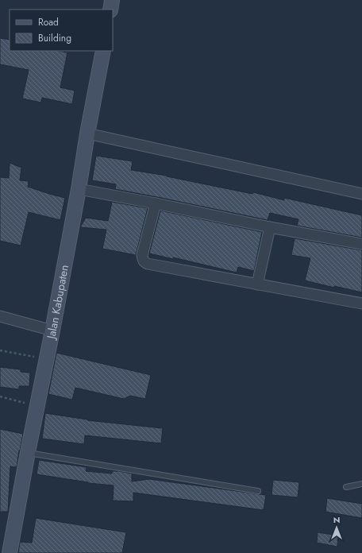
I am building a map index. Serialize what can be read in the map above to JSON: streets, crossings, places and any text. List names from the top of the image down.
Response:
{
  "streets": {
    "main road": ["Jalan Kabupaten"]
  },
  "legend": ["Road", "Building"],
  "north": "top"
}
